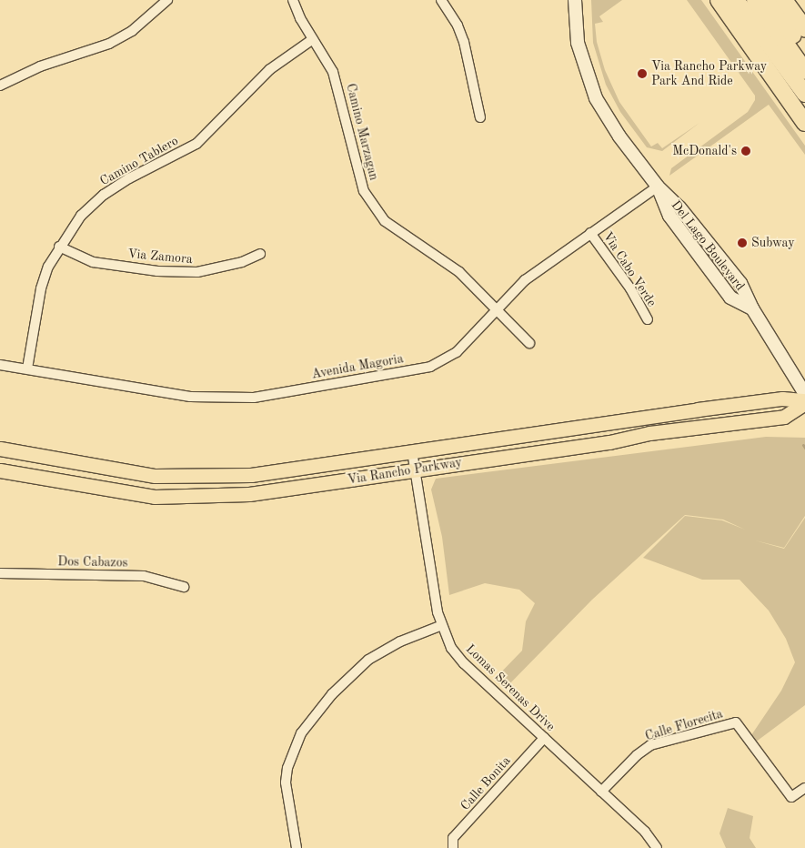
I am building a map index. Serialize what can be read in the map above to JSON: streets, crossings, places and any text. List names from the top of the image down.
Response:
{
  "streets": {
    "main road": ["Del Lago Boulevard", "Via Rancho Parkway"],
    "street": [
      "Camino Marzagan",
      "Camino Tablero",
      "Via Zamora",
      "Via Cabo Verde",
      "Avenida Magoria",
      "Dos Cabazos",
      "Lomas Serenas Drive",
      "Calle Florecita",
      "Calle Bonita"
    ]
  },
  "crossings": [
    ["Camino Marzagan", "Camino Tablero"],
    ["Camino Marzagan", "Avenida Magoria"],
    ["Camino Tablero", "Via Zamora"],
    ["Camino Tablero", "Avenida Magoria"],
    ["Del Lago Boulevard", "Avenida Magoria"],
    ["Via Cabo Verde", "Avenida Magoria"],
    ["Via Rancho Parkway", "Lomas Serenas Drive"],
    ["Lomas Serenas Drive", "Calle Florecita"],
    ["Lomas Serenas Drive", "Calle Bonita"]
  ],
  "places": ["Via Rancho Parkway Park And Ride", "McDonald's", "Subway"]
}
